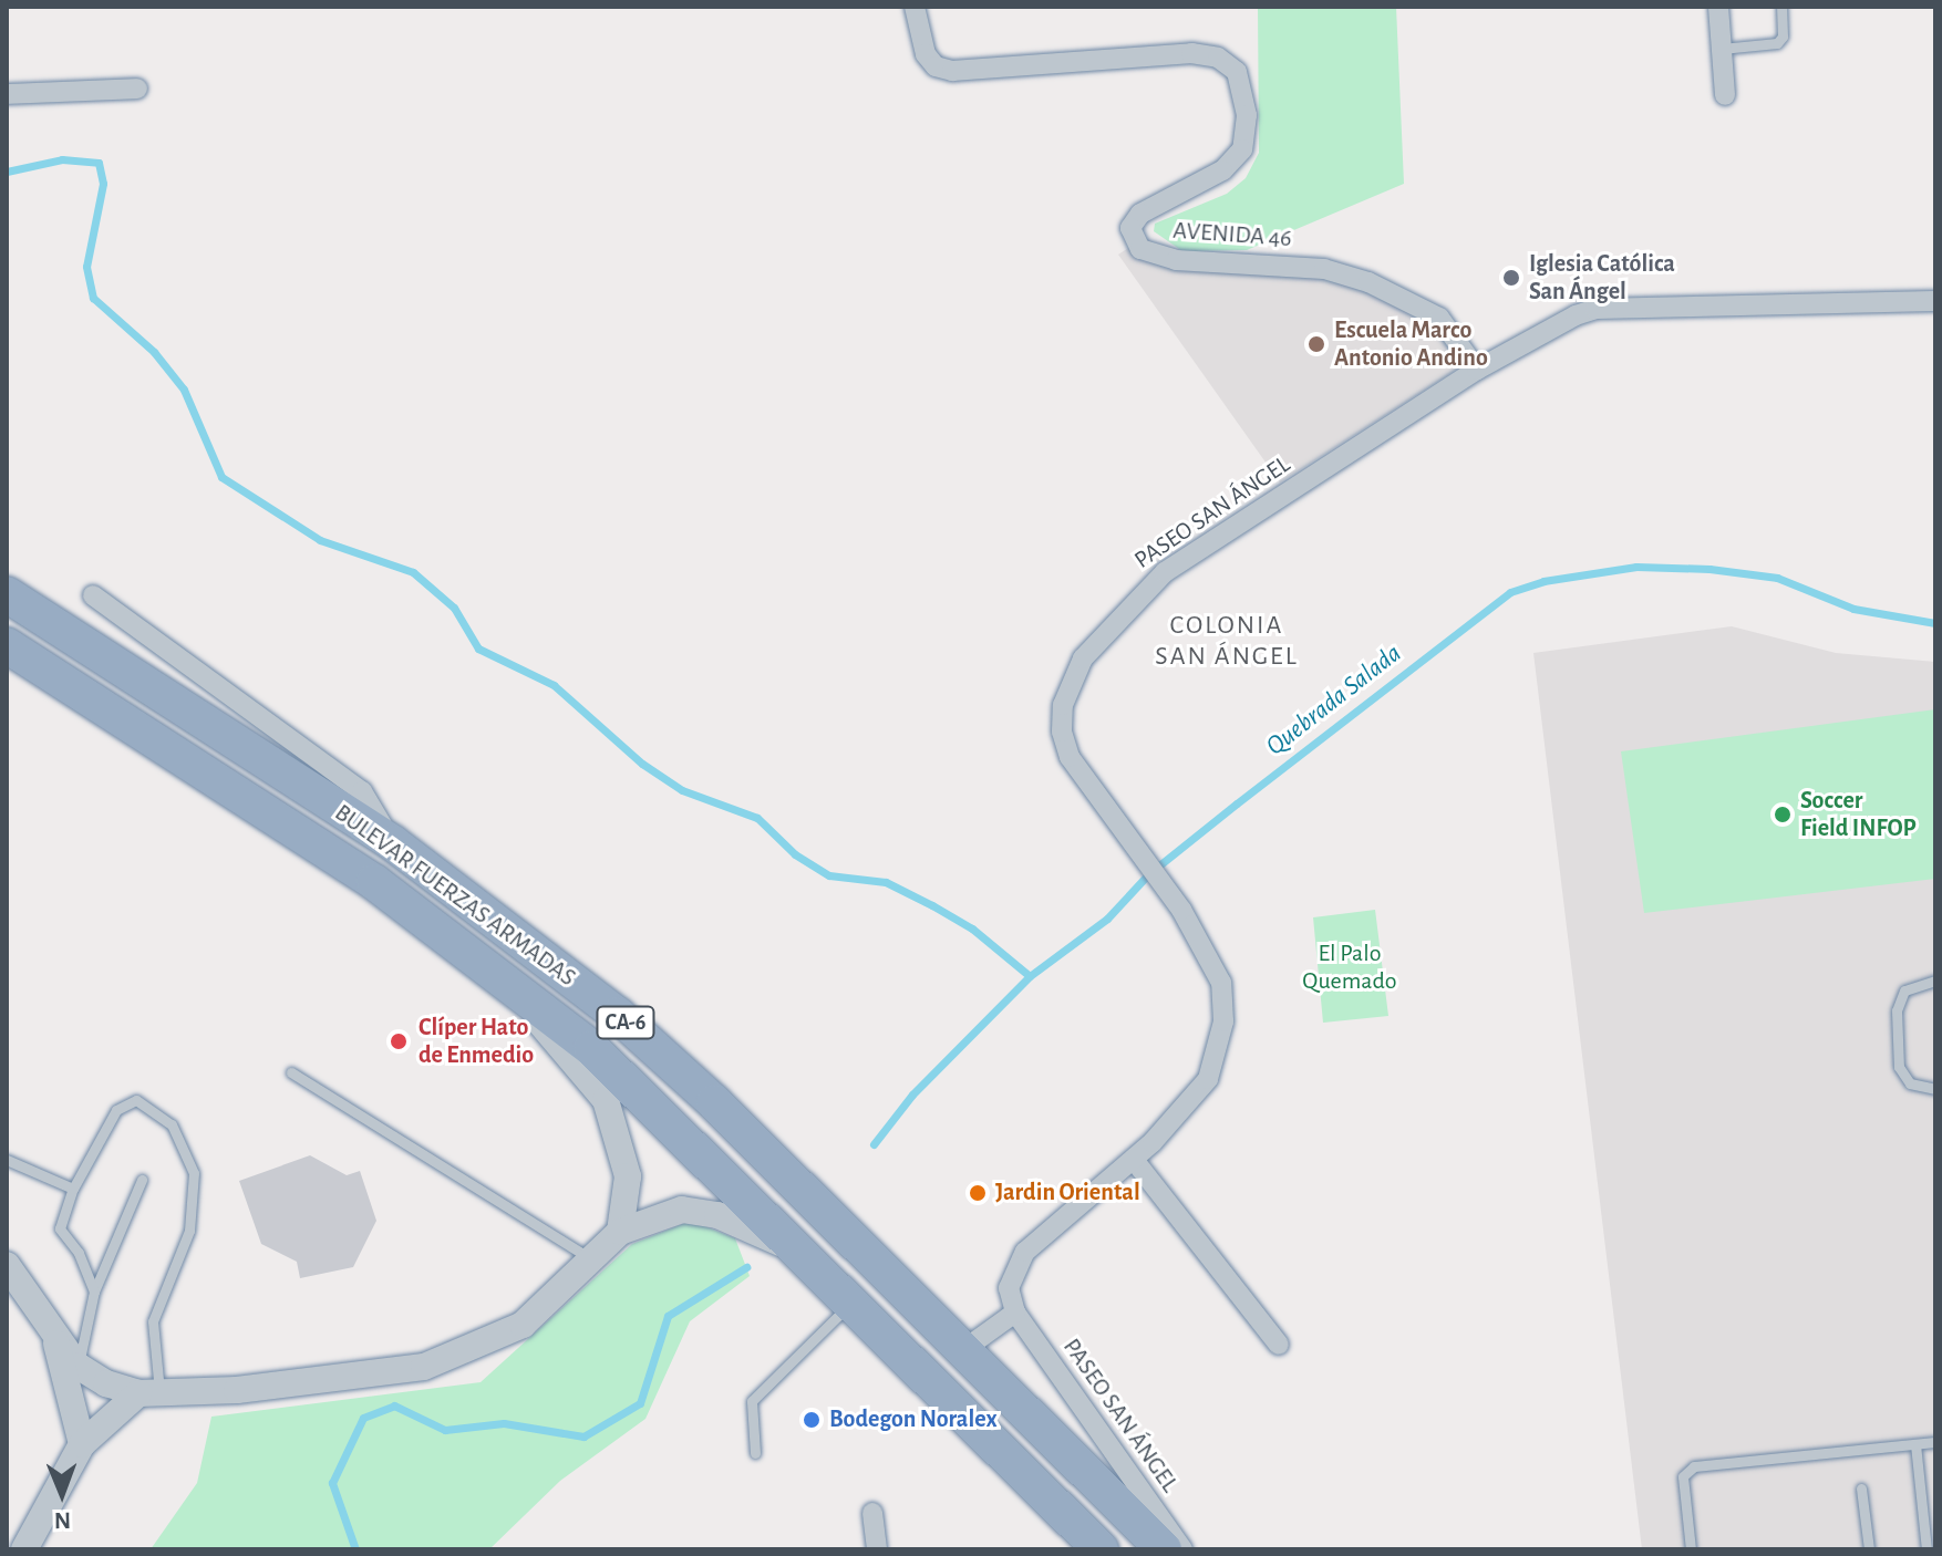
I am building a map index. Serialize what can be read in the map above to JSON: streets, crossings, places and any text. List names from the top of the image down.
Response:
{
  "streets": {
    "highway": ["BULEVAR FUERZAS ARMADAS", "CA-6"],
    "street": ["AVENIDA 46", "PASEO SAN ÁNGEL"]
  },
  "crossings": [
    ["AVENIDA 46", "PASEO SAN ÁNGEL"]
  ],
  "districts": ["COLONIA SAN ÁNGEL"],
  "water": ["Quebrada Salada"],
  "parks": ["El Palo Quemado"],
  "places": [
    "Iglesia Católica San Ángel",
    "Escuela Marco Antonio Andino",
    "Soccer Field INFOP",
    "Clíper Hato de Enmedio",
    "Jardin Oriental",
    "Bodegon Noralex"
  ],
  "north": "bottom"
}
